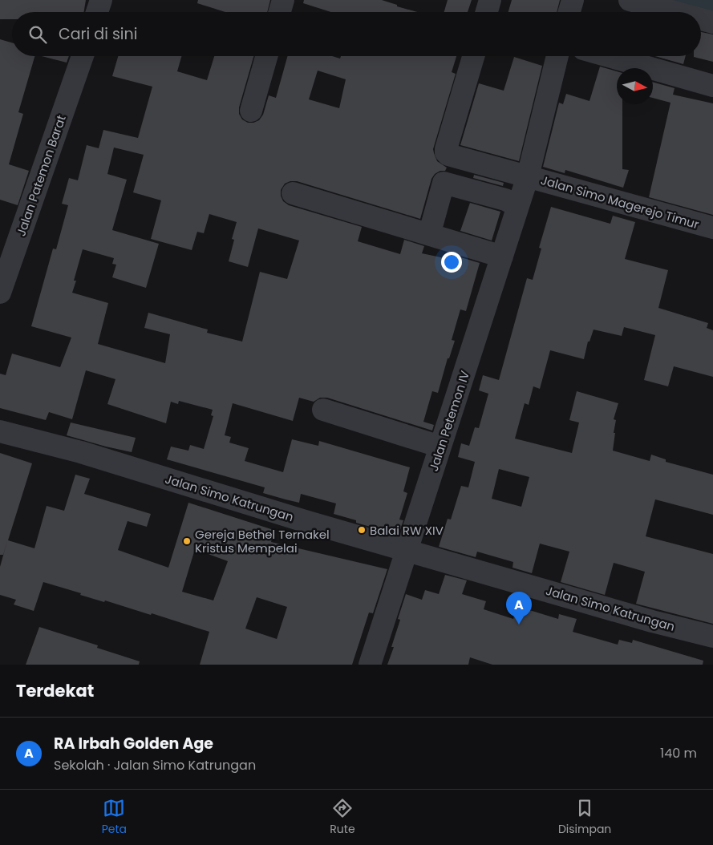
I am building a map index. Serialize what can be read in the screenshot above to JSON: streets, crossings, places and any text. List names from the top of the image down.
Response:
{
  "streets": {
    "street": [
      "Jalan Patemon Barat",
      "Jalan Simo Magerejo Timur",
      "Jalan Petemon IV",
      "Jalan Simo Katrungan"
    ]
  },
  "crossings": [
    ["Jalan Simo Magerejo Timur", "Jalan Petemon IV"],
    ["Jalan Petemon IV", "Jalan Simo Katrungan"]
  ],
  "places": ["Balai RW XIV", "Gereja Bethel Ternakel Kristus Mempelai"],
  "north": "right",
  "page": {
    "search": "Cari di sini",
    "pins": "A",
    "heading": "Terdekat",
    "list": [
      {
        "mark": "A",
        "name": "RA Irbah Golden Age",
        "note": "Sekolah · Jalan Simo Katrungan",
        "value": "140 m"
      }
    ],
    "nav": ["Peta", "Rute", "Disimpan"]
  }
}
